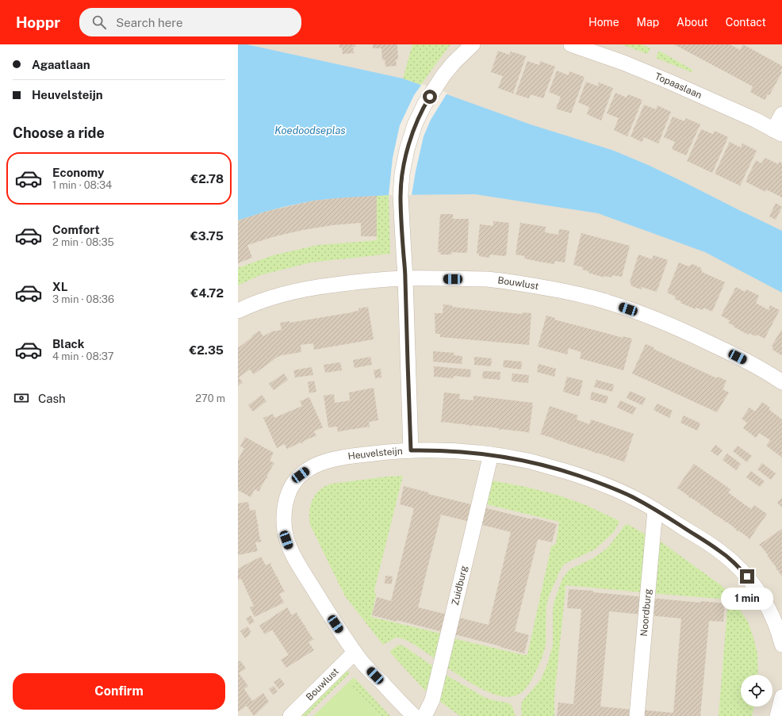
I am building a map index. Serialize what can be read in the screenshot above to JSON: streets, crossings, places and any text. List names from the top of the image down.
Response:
{
  "streets": {
    "street": [
      "Topaaslaan",
      "Bouwlust",
      "Heuvelsteijn",
      "Zuidburg",
      "Noordburg"
    ]
  },
  "crossings": [
    ["Bouwlust", "Heuvelsteijn"],
    ["Heuvelsteijn", "Zuidburg"],
    ["Heuvelsteijn", "Noordburg"]
  ],
  "water": ["Koedoodseplas"],
  "page": {
    "header": "Hoppr",
    "search": "Search here",
    "nav": [
      "Home",
      "Map",
      "About",
      "Contact"
    ],
    "banner": ["Agaatlaan", "Heuvelsteijn"],
    "heading": "Choose a ride",
    "list": [
      {
        "name": "Economy",
        "note": "1 min · 08:34",
        "value": "€2.78"
      },
      {
        "name": "Comfort",
        "note": "2 min · 08:35",
        "value": "€3.75"
      },
      {
        "name": "XL",
        "note": "3 min · 08:36",
        "value": "€4.72"
      },
      {
        "name": "Black",
        "note": "4 min · 08:37",
        "value": "€2.35"
      }
    ],
    "pay": ["Cash", "270 m"],
    "bubble": "1 min",
    "buttons": "Confirm"
  }
}
